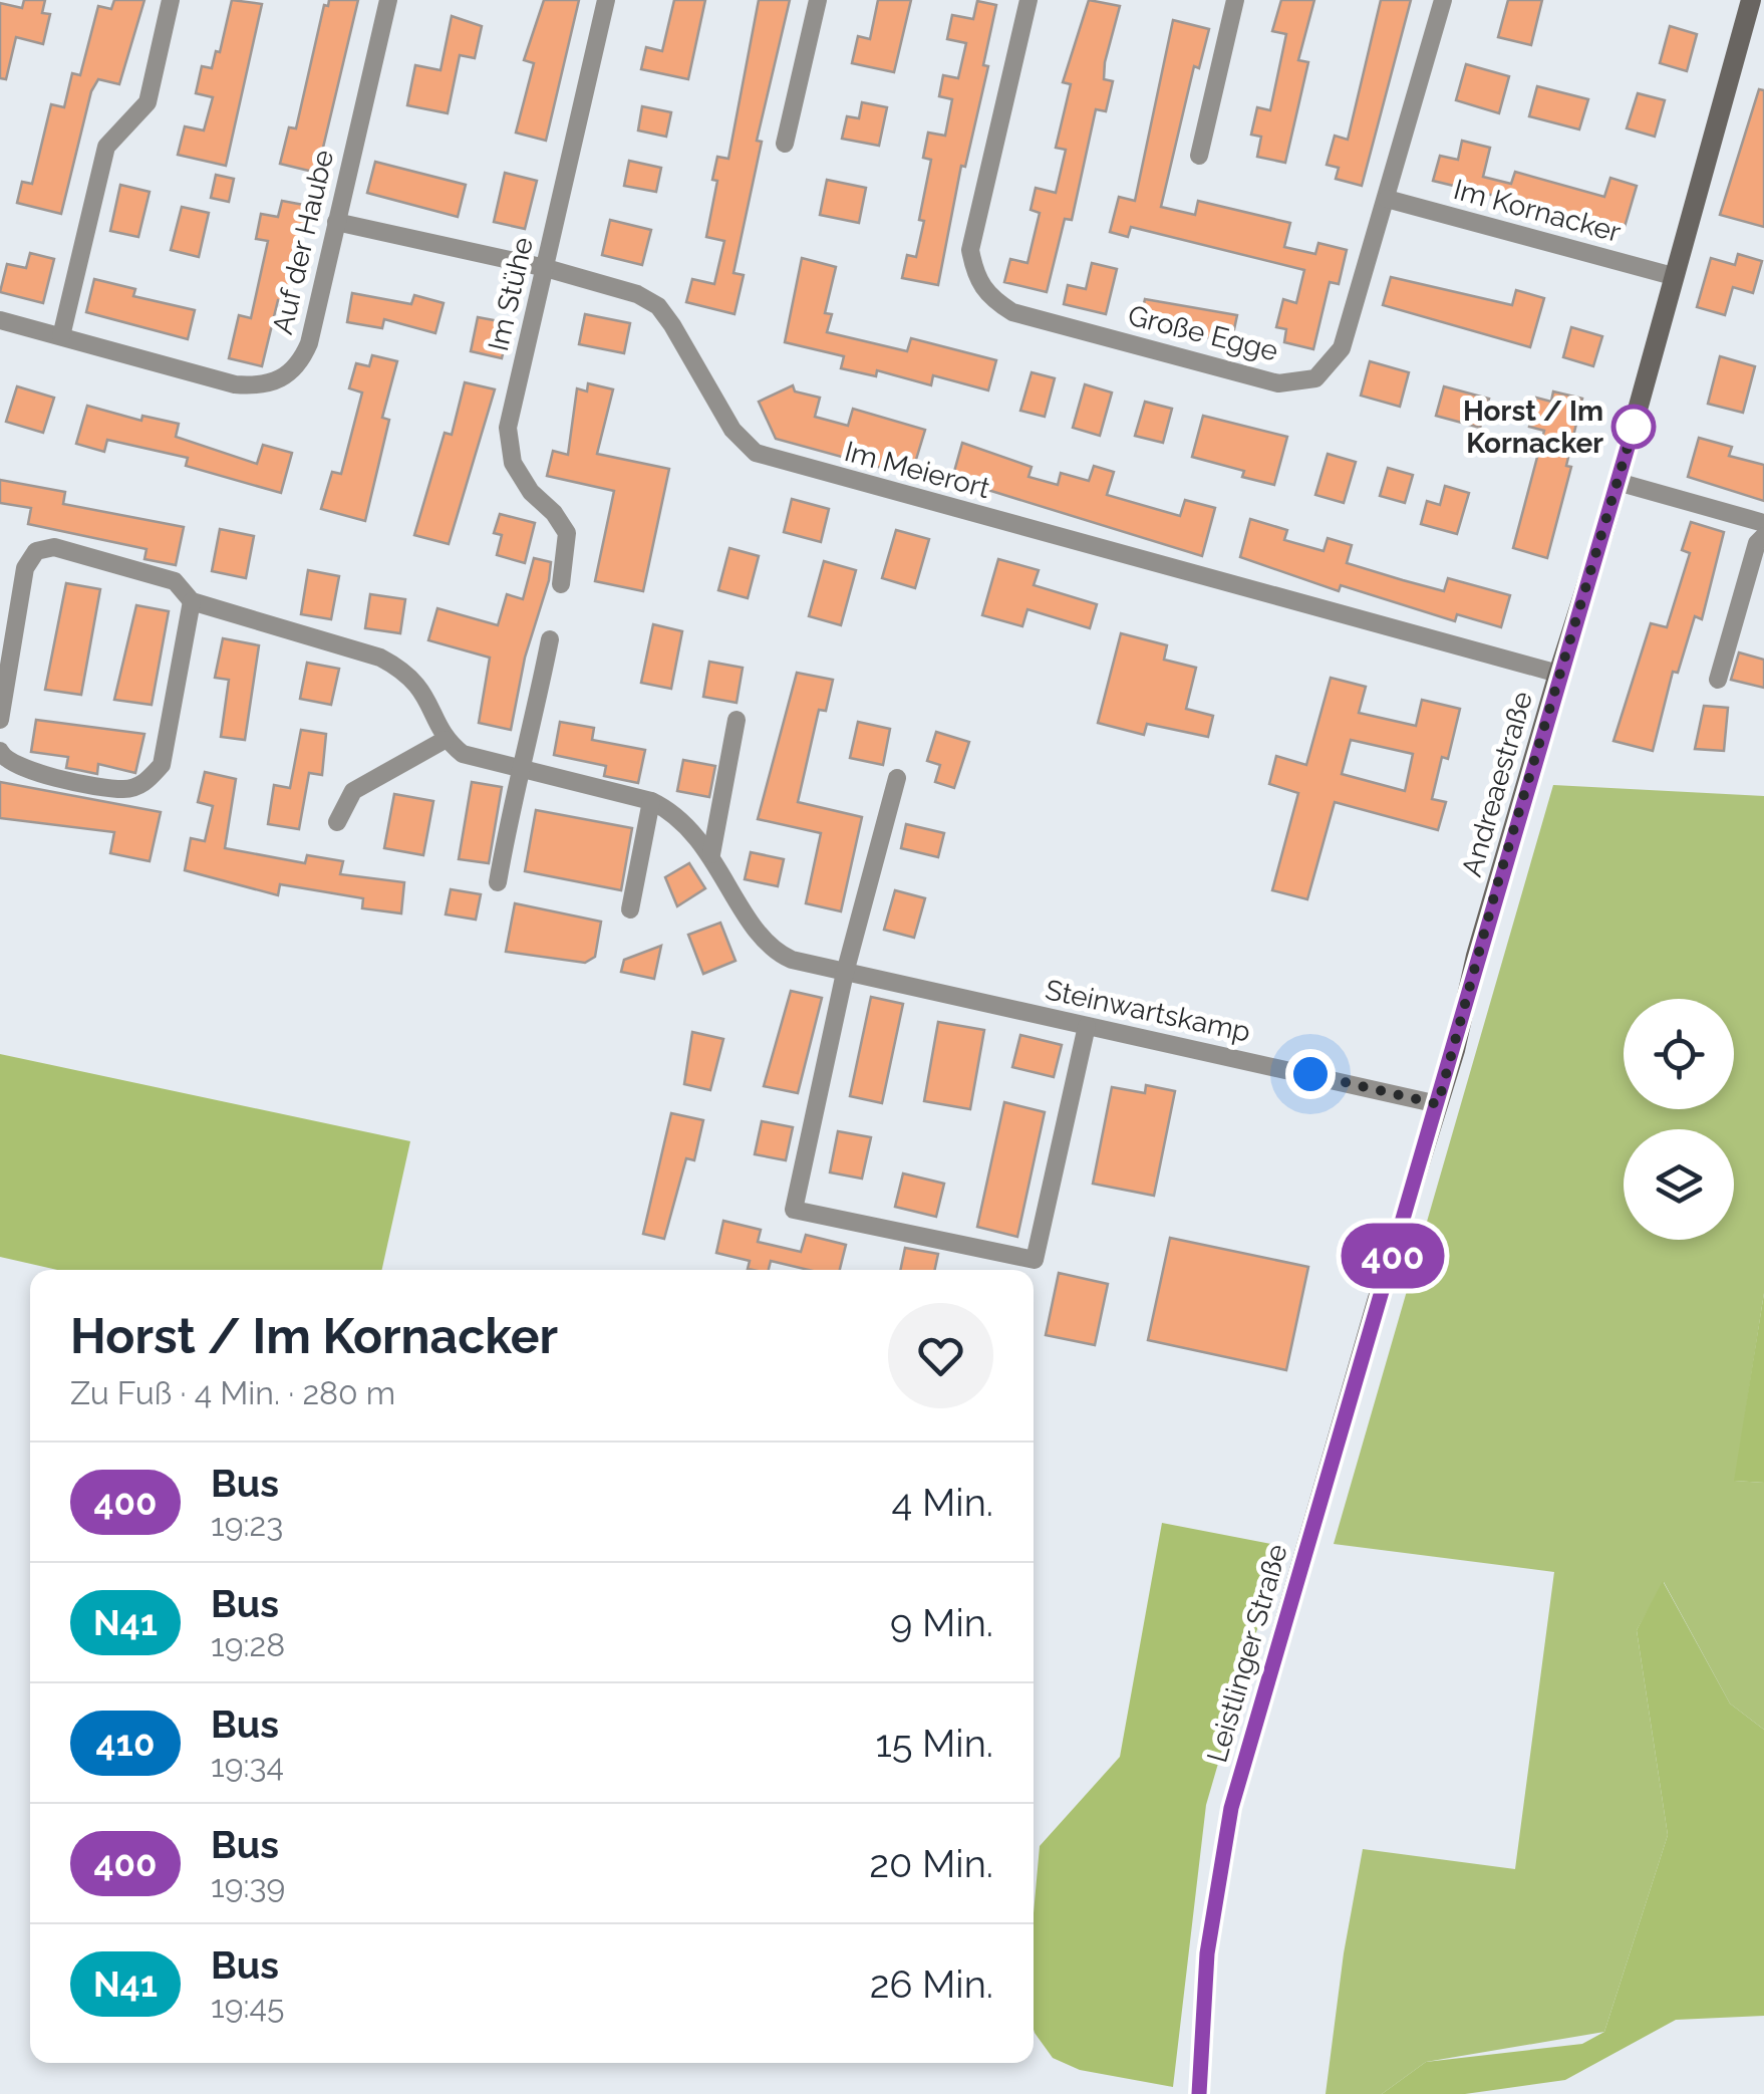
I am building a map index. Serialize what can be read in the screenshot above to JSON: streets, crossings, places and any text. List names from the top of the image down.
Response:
{
  "streets": {
    "street": [
      "Im Kornacker",
      "Auf der Haube",
      "Im Stühe",
      "Große Egge",
      "Im Meierort",
      "Andreaestraße",
      "Steinwartskamp",
      "Leistlinger Straße"
    ]
  },
  "crossings": [
    ["Im Kornacker", "Große Egge"],
    ["Im Kornacker", "Andreaestraße"],
    ["Auf der Haube", "Im Meierort"],
    ["Im Stühe", "Im Meierort"],
    ["Im Meierort", "Andreaestraße"],
    ["Andreaestraße", "Steinwartskamp"],
    ["Andreaestraße", "Leistlinger Straße"]
  ],
  "places": ["Horst / Im Kornacker"],
  "lines": ["bus line 400"],
  "page": {
    "on_map": "400",
    "heading": ["Horst / Im Kornacker", "Zu Fuß · 4 Min. · 280 m"],
    "list": [
      {
        "mark": "400",
        "name": "Bus",
        "note": "19:23",
        "value": "4 Min."
      },
      {
        "mark": "N41",
        "name": "Bus",
        "note": "19:28",
        "value": "9 Min."
      },
      {
        "mark": "410",
        "name": "Bus",
        "note": "19:34",
        "value": "15 Min."
      },
      {
        "mark": "400",
        "name": "Bus",
        "note": "19:39",
        "value": "20 Min."
      },
      {
        "mark": "N41",
        "name": "Bus",
        "note": "19:45",
        "value": "26 Min."
      }
    ]
  }
}
